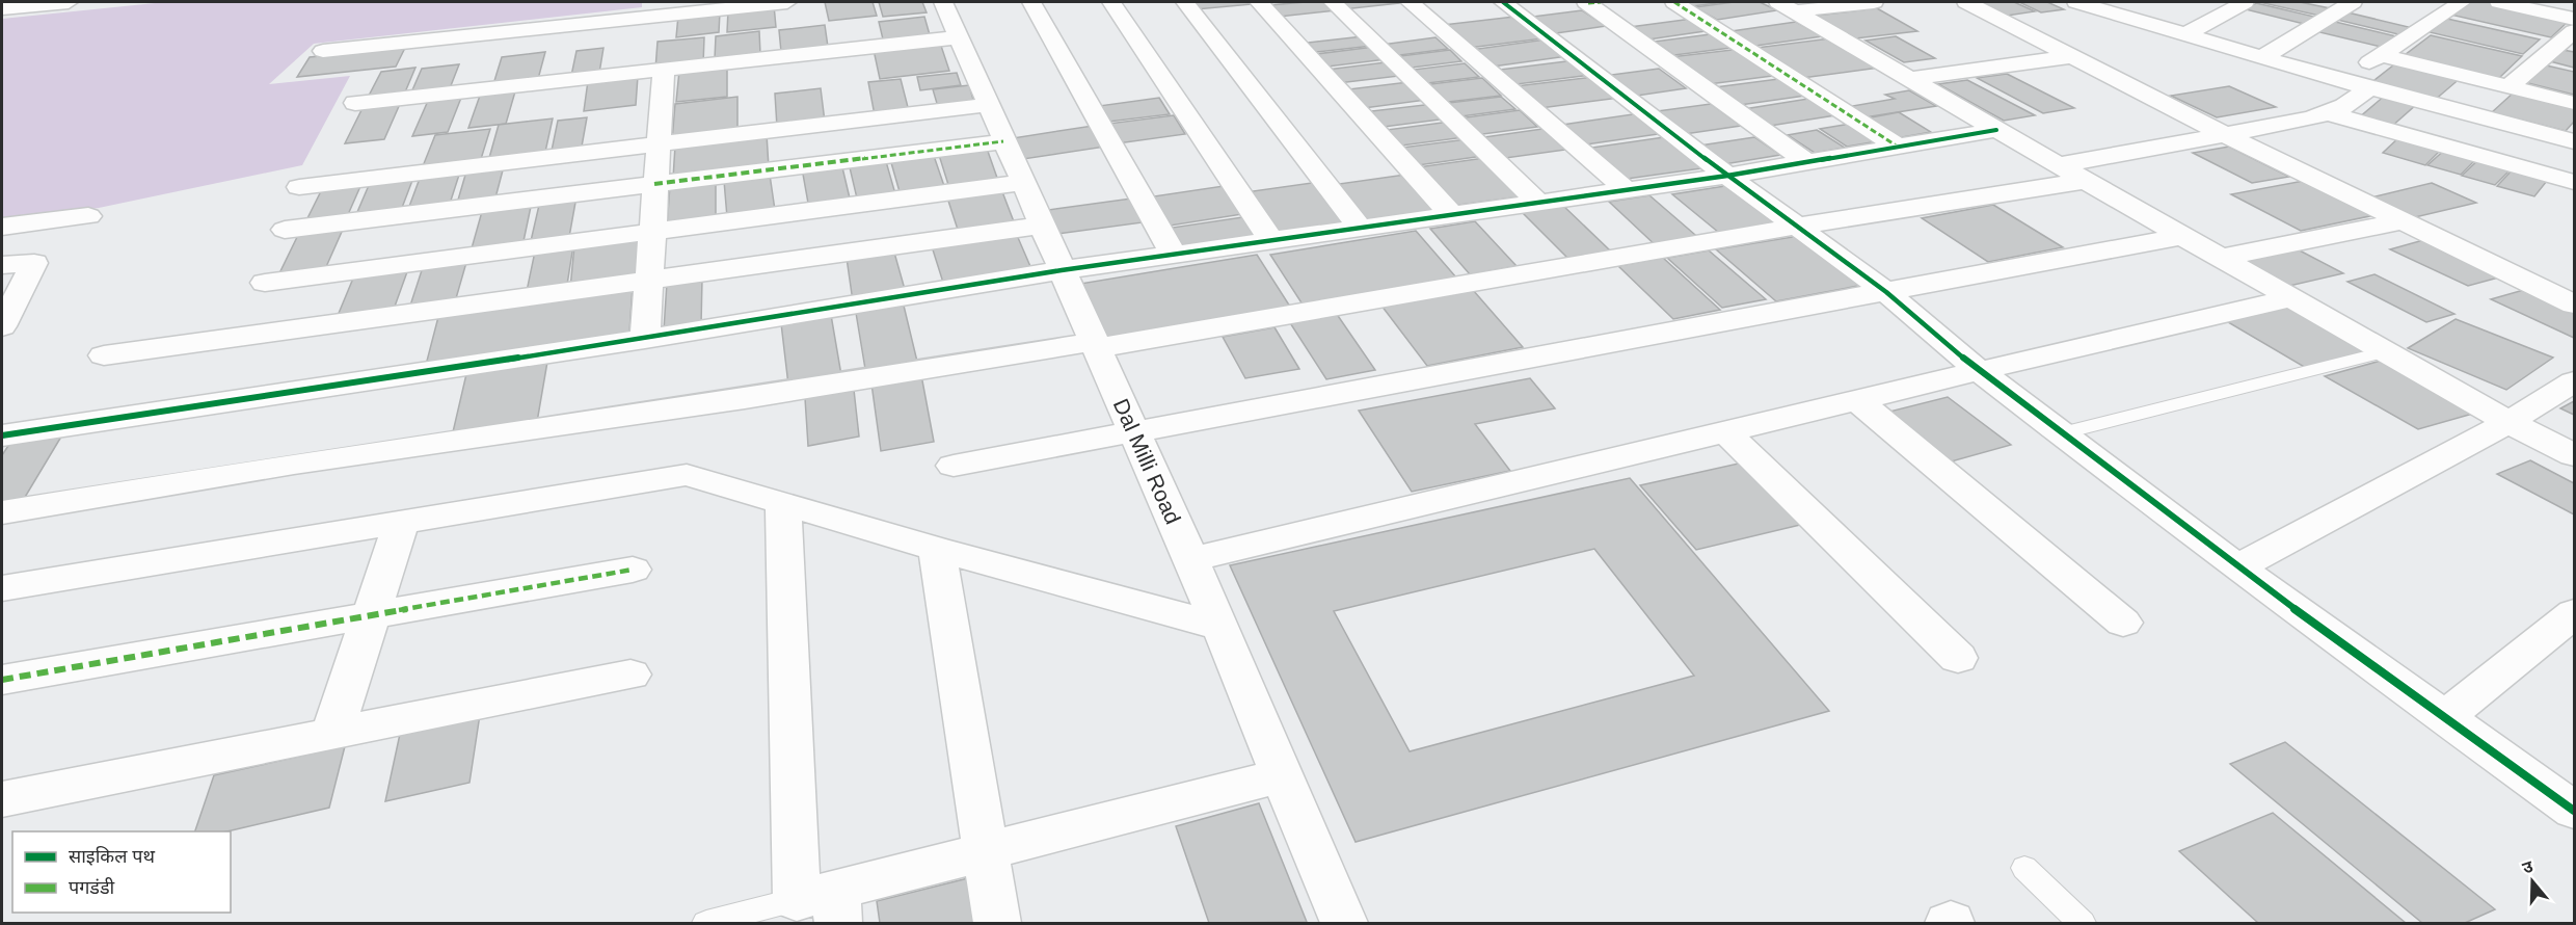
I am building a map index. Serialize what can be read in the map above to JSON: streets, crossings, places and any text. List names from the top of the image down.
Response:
{
  "streets": {
    "street": ["Dal Milli Road"]
  },
  "legend": ["साइकिल पथ", "पगडंडी"],
  "north": "top"
}
